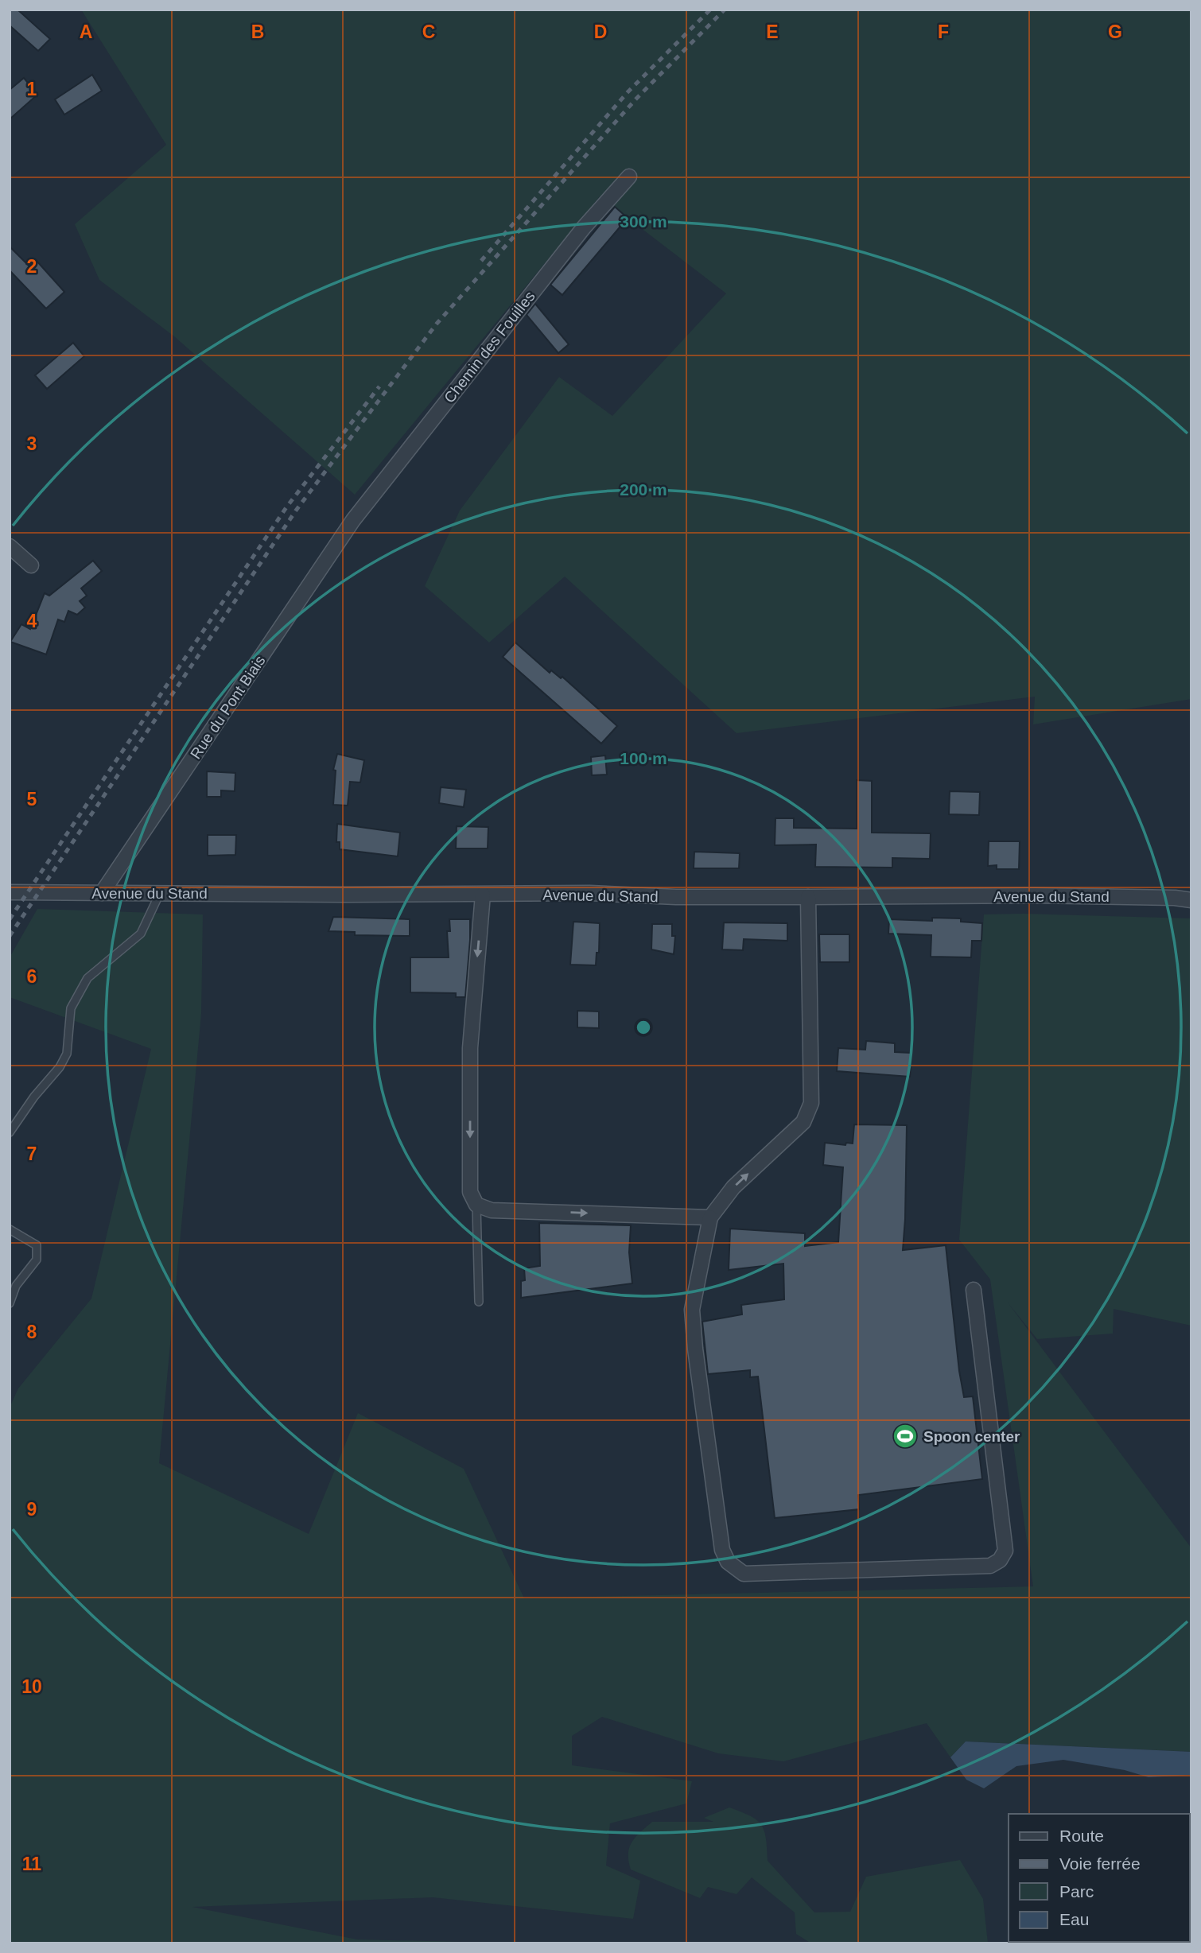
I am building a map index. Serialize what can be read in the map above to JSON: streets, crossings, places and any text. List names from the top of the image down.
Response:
{
  "streets": {
    "street": ["Chemin des Fouilles", "Rue du Pont Biais", "Avenue du Stand"]
  },
  "crossings": [
    ["Chemin des Fouilles", "Rue du Pont Biais"],
    ["Rue du Pont Biais", "Avenue du Stand"]
  ],
  "places": {
    "sports": ["Spoon center"]
  },
  "legend": [
    "Route",
    "Voie ferrée",
    "Parc",
    "Eau"
  ],
  "grid": {
    "columns": [
      "A",
      "B",
      "C",
      "D",
      "E",
      "F",
      "G"
    ],
    "rows": [
      "1",
      "2",
      "3",
      "4",
      "5",
      "6",
      "7",
      "8",
      "9",
      "10",
      "11"
    ]
  },
  "rings": ["300 m", "200 m", "100 m"]
}
